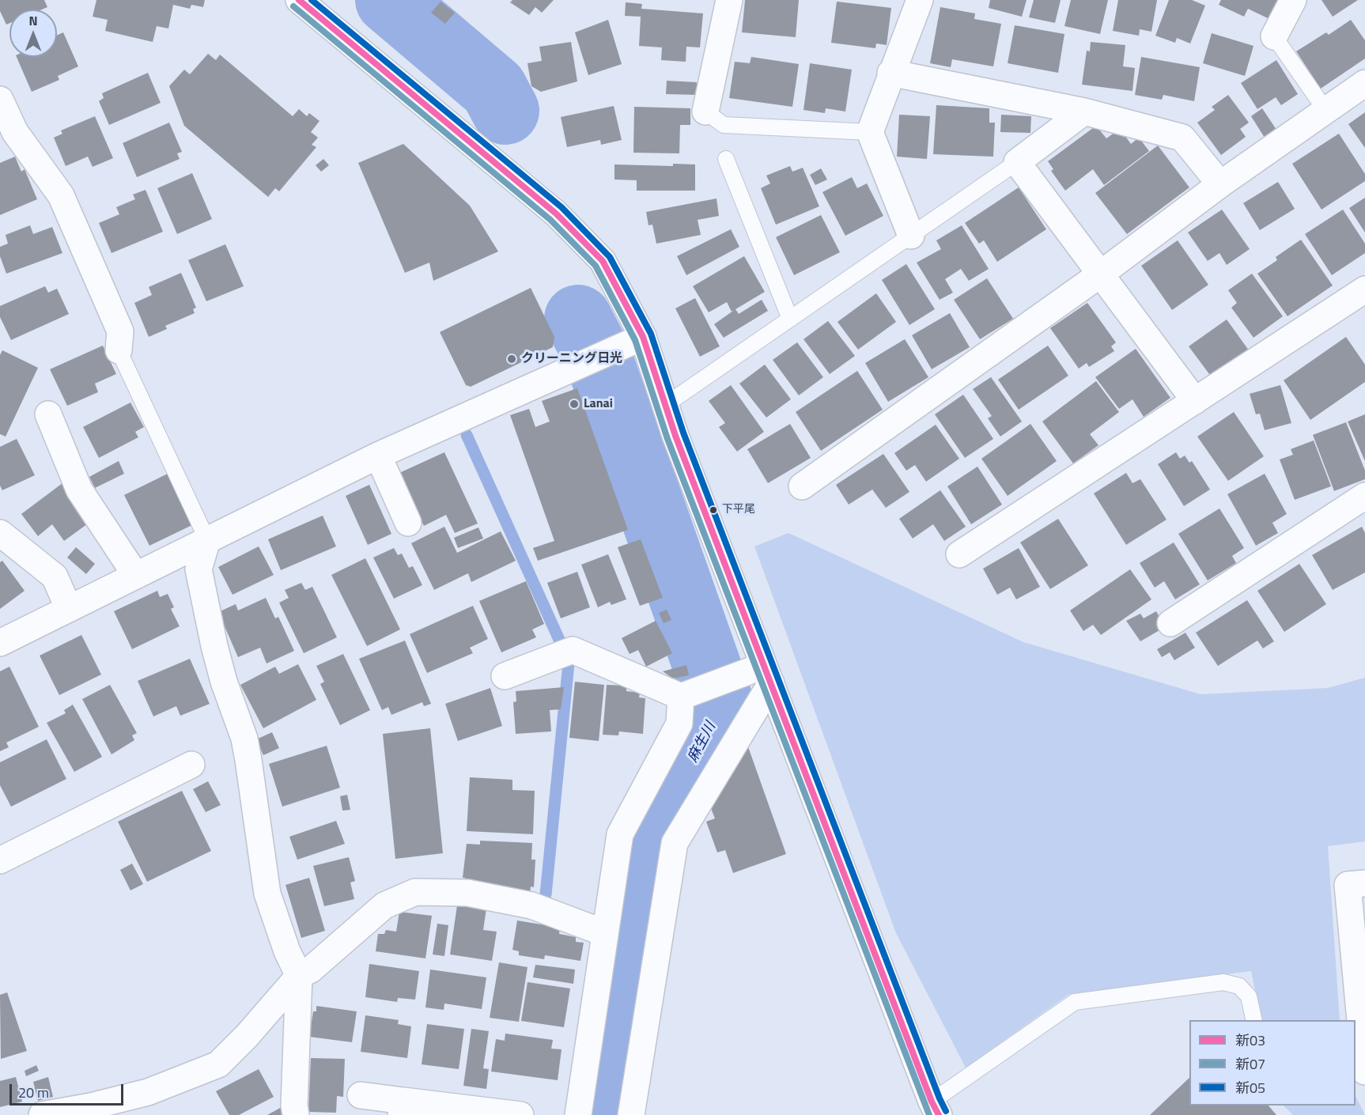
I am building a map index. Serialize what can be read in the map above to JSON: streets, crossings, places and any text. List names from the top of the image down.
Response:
{
  "water": ["麻生川"],
  "places": ["クリーニング日光", "Lanai", "下平尾"],
  "lines": ["transit line 新03", "transit line 新05", "transit line 新07"],
  "legend": ["新03", "新07", "新05"],
  "scale_bar": "20 m",
  "north": "top"
}
